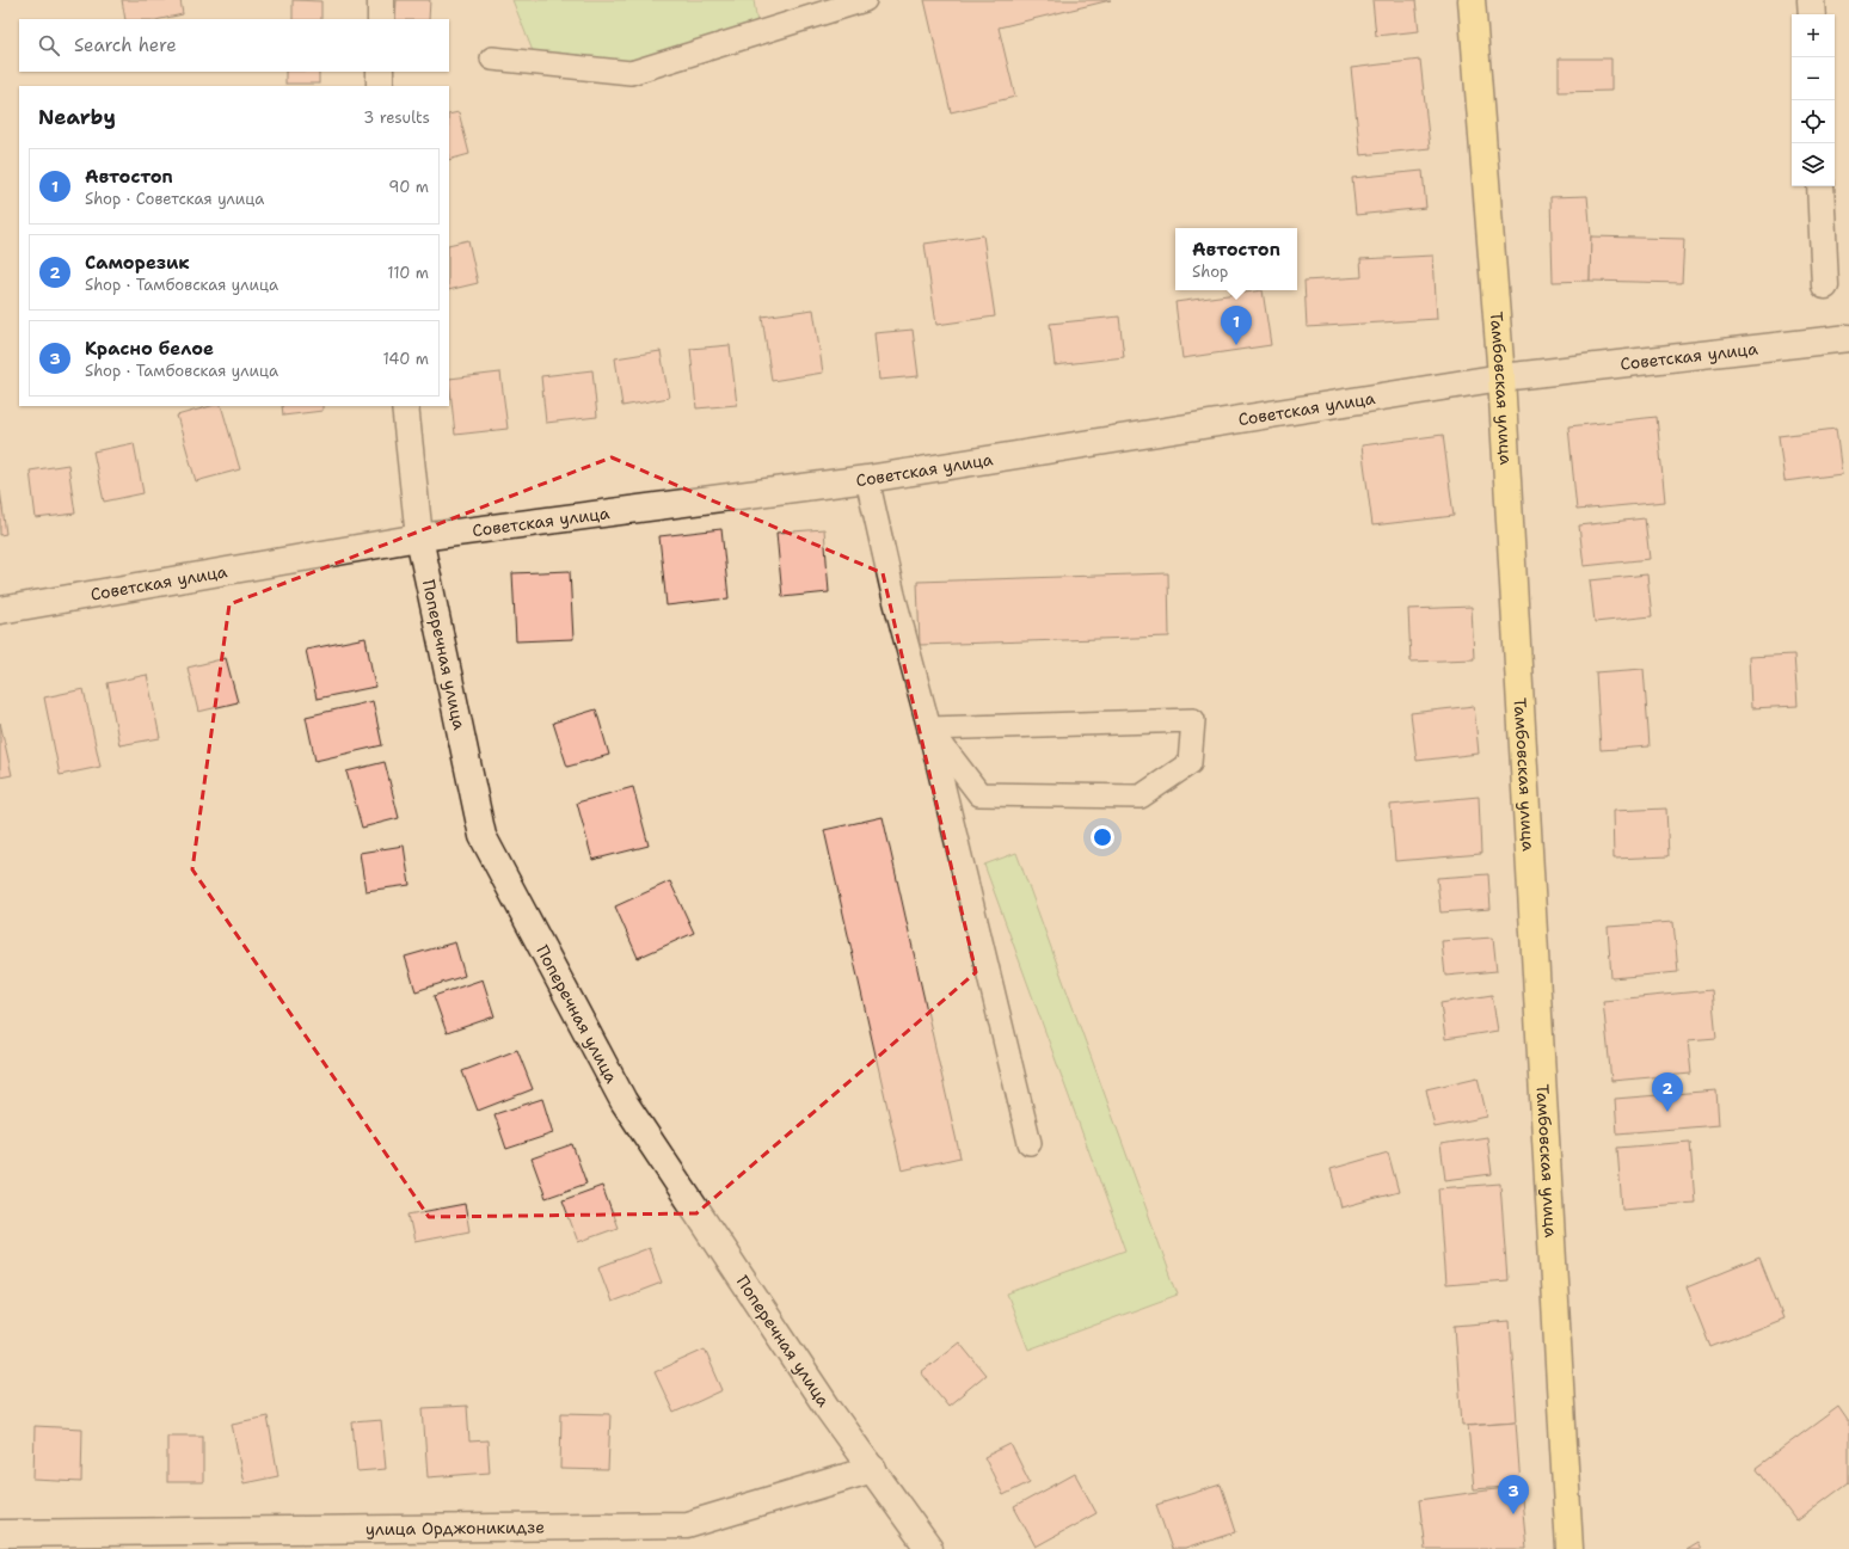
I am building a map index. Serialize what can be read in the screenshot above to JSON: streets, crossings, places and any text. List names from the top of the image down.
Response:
{
  "streets": {
    "main road": ["Тамбовская улица"],
    "street": ["Советская улица", "Поперечная улица", "улица Орджоникидзе"]
  },
  "crossings": [
    ["Советская улица", "Тамбовская улица"],
    ["Советская улица", "Поперечная улица"],
    ["Поперечная улица", "улица Орджоникидзе"]
  ],
  "page": {
    "map_buttons": ["+", "−"],
    "search": "Search here",
    "heading": ["Nearby", "3 results"],
    "list": [
      {
        "mark": "1",
        "name": "Автостоп",
        "note": "Shop · Советская улица",
        "value": "90 m"
      },
      {
        "mark": "2",
        "name": "Саморезик",
        "note": "Shop · Тамбовская улица",
        "value": "110 m"
      },
      {
        "mark": "3",
        "name": "Красно белое",
        "note": "Shop · Тамбовская улица",
        "value": "140 m"
      }
    ],
    "popup": ["Автостоп", "Shop"],
    "pins": ["1", "2", "3"]
  }
}
